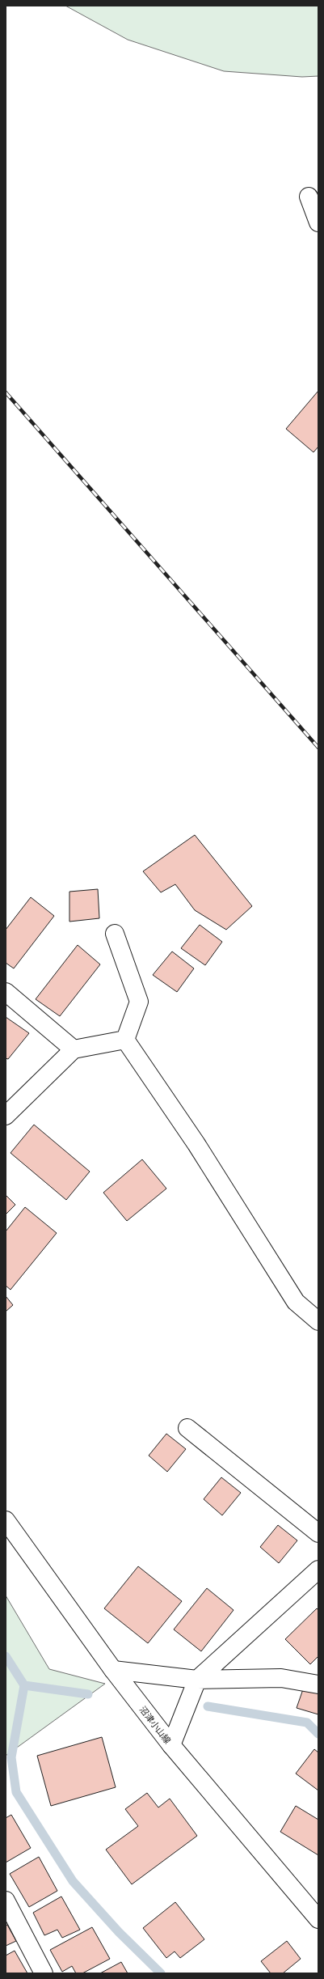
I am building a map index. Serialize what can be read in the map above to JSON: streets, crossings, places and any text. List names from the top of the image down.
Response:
{
  "streets": {
    "street": ["沼津小山線"]
  }
}
